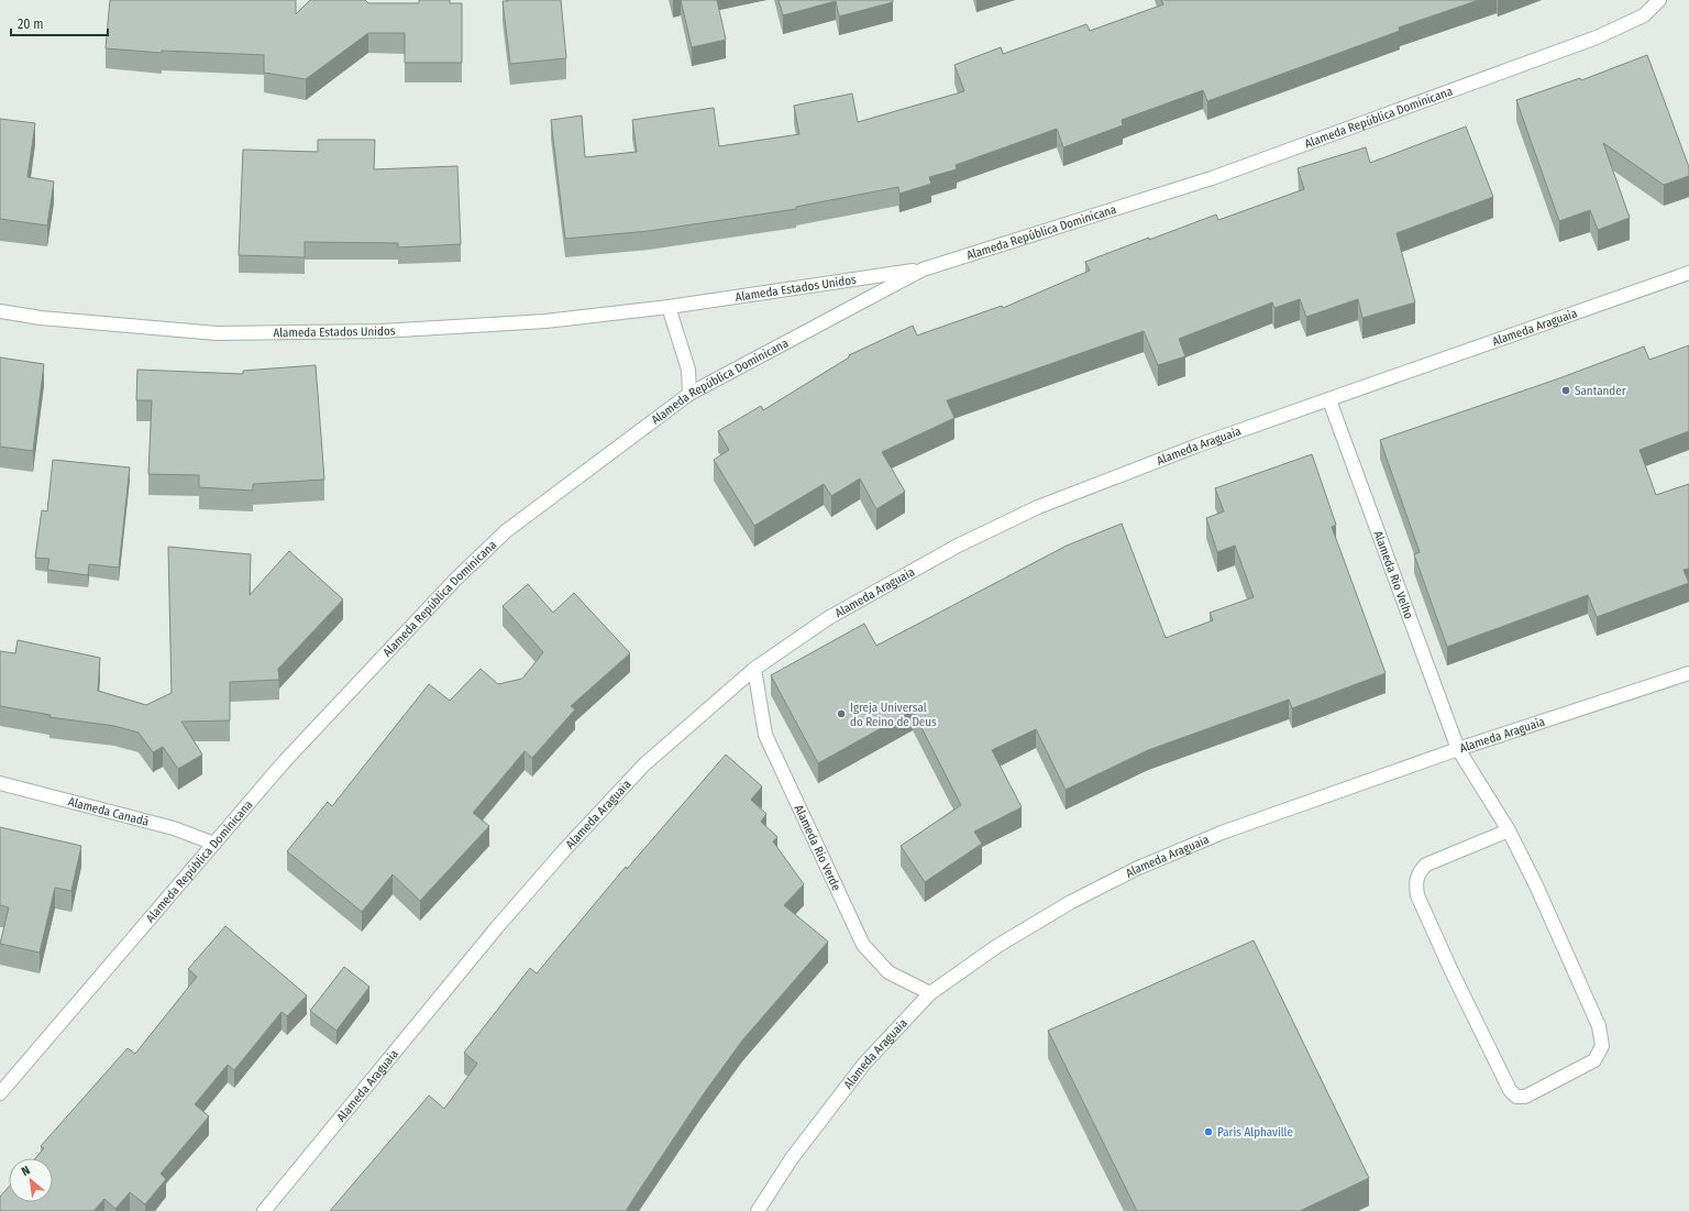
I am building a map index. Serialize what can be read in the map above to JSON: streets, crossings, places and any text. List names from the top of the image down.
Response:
{
  "streets": {
    "street": [
      "Alameda República Dominicana",
      "Alameda Estados Unidos",
      "Alameda Araguaia",
      "Alameda Rio Velho",
      "Alameda Canadá",
      "Alameda Rio Verde"
    ]
  },
  "crossings": [
    ["Alameda República Dominicana", "Alameda Estados Unidos"],
    ["Alameda República Dominicana", "Alameda Canadá"],
    ["Alameda Araguaia", "Alameda Rio Velho"],
    ["Alameda Araguaia", "Alameda Rio Verde"]
  ],
  "places": ["Santander", "Igreja Universal do Reino de Deus", "Paris Alphaville"],
  "scale_bar": "20 m",
  "north": "top left"
}
